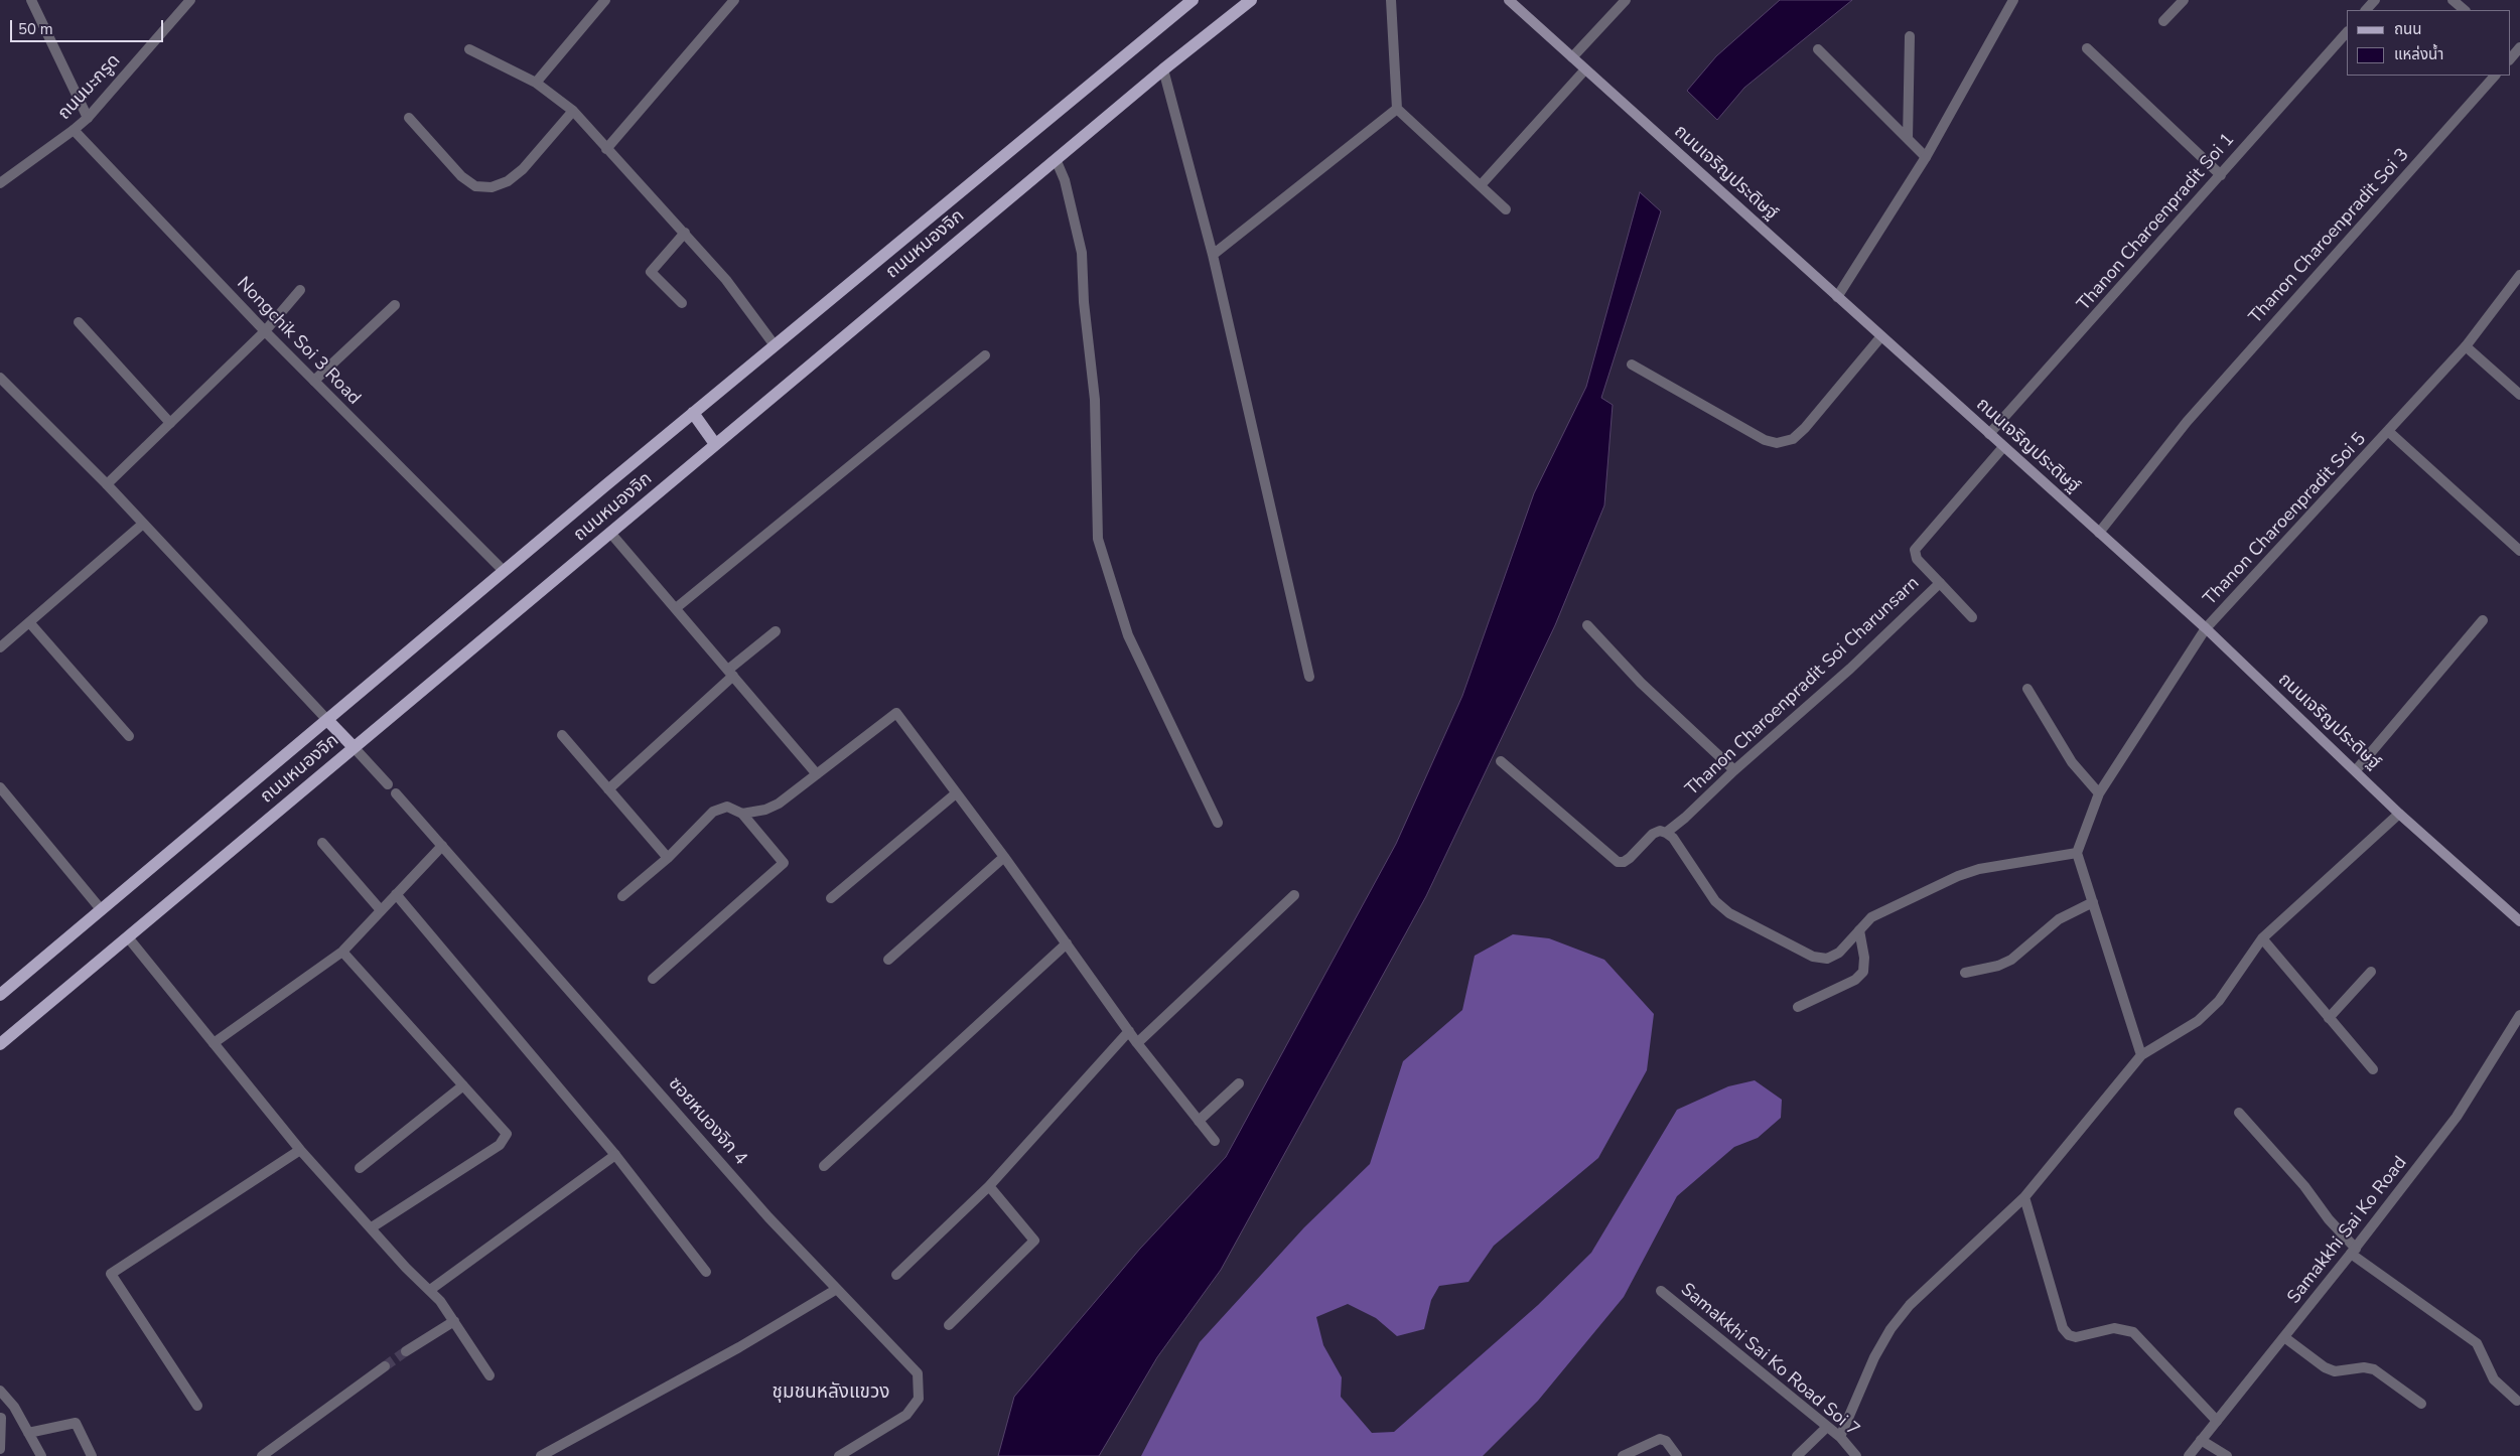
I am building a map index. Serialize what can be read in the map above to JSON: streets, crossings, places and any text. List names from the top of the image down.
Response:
{
  "streets": {
    "main road": ["ถนนเจริญประดิษฐ์", "ถนนหนองจิก"],
    "street": [
      "ถนนมะกรูด",
      "Thanon Charoenpradit Soi 1",
      "Thanon Charoenpradit Soi 3",
      "Nongchik Soi 3 Road",
      "Thanon Charoenpradit Soi 5",
      "Thanon Charoenpradit Soi Charunsarn",
      "ซอยหนองจิก 4",
      "Samakkhi Sai Ko Road",
      "Samakkhi Sai Ko Road Soi 7"
    ]
  },
  "crossings": [
    ["ถนนมะกรูด", "Nongchik Soi 3 Road"],
    ["ถนนเจริญประดิษฐ์", "Thanon Charoenpradit Soi 1"],
    ["ถนนเจริญประดิษฐ์", "Thanon Charoenpradit Soi 3"],
    ["ถนนเจริญประดิษฐ์", "Thanon Charoenpradit Soi 5"],
    ["ถนนเจริญประดิษฐ์", "Thanon Charoenpradit Soi Charunsarn"],
    ["ถนนหนองจิก", "Nongchik Soi 3 Road"]
  ],
  "districts": ["ชุมชนหลังแขวง"],
  "legend": ["ถนน", "แหล่งน้ำ"],
  "scale_bar": "50 m"
}
